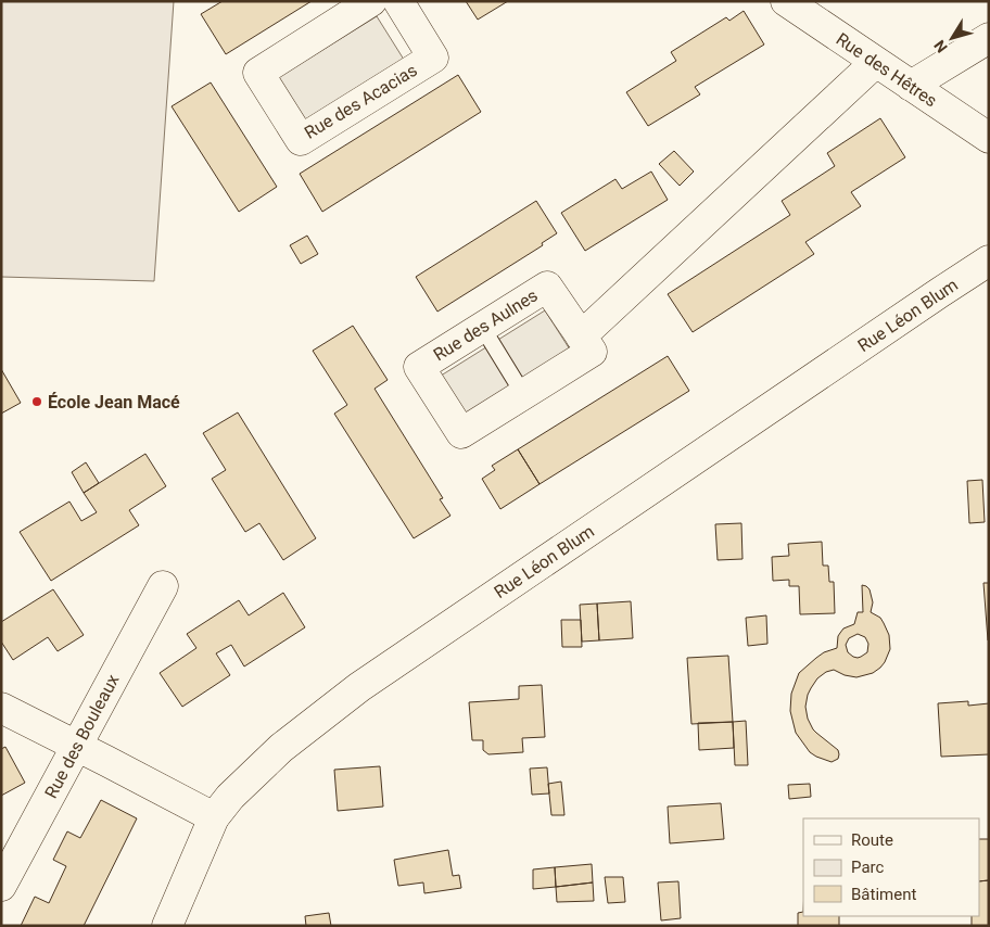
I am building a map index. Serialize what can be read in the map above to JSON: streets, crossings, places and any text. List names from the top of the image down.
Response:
{
  "streets": {
    "street": [
      "Rue des Hêtres",
      "Rue des Acacias",
      "Rue Léon Blum",
      "Rue des Aulnes",
      "Rue des Bouleaux"
    ]
  },
  "places": ["École Jean Macé"],
  "legend": ["Route", "Parc", "Bâtiment"],
  "north": "bottom left"
}
